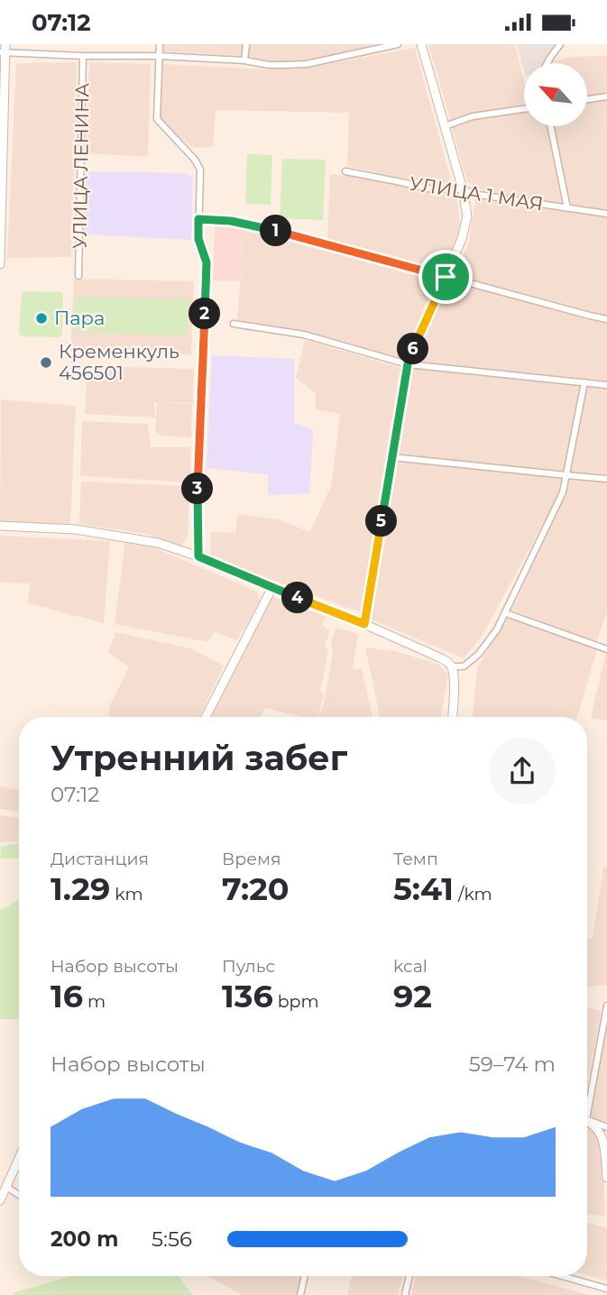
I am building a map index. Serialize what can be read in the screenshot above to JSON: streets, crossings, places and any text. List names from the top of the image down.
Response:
{
  "streets": {
    "street": ["УЛИЦА ЛЕНИНА", "УЛИЦА 1 МАЯ"]
  },
  "places": ["Пара", "Кременкуль 456501"],
  "north": "top left",
  "page": {
    "status": "07:12",
    "pins": [
      "1",
      "2",
      "6",
      "3",
      "5",
      "4"
    ],
    "heading": ["Утренний забег", "07:12"],
    "stats": [
      ["Дистанция", "1.29 km"],
      ["Время", "7:20"],
      ["Темп", "5:41 /km"],
      ["Набор высоты", "16 m"],
      ["Пульс", "136 bpm"],
      ["kcal", "92"]
    ],
    "chart": ["Набор высоты", "59–74 m"],
    "list": [
      {
        "name": "200 m",
        "note": "5:56"
      }
    ]
  }
}
